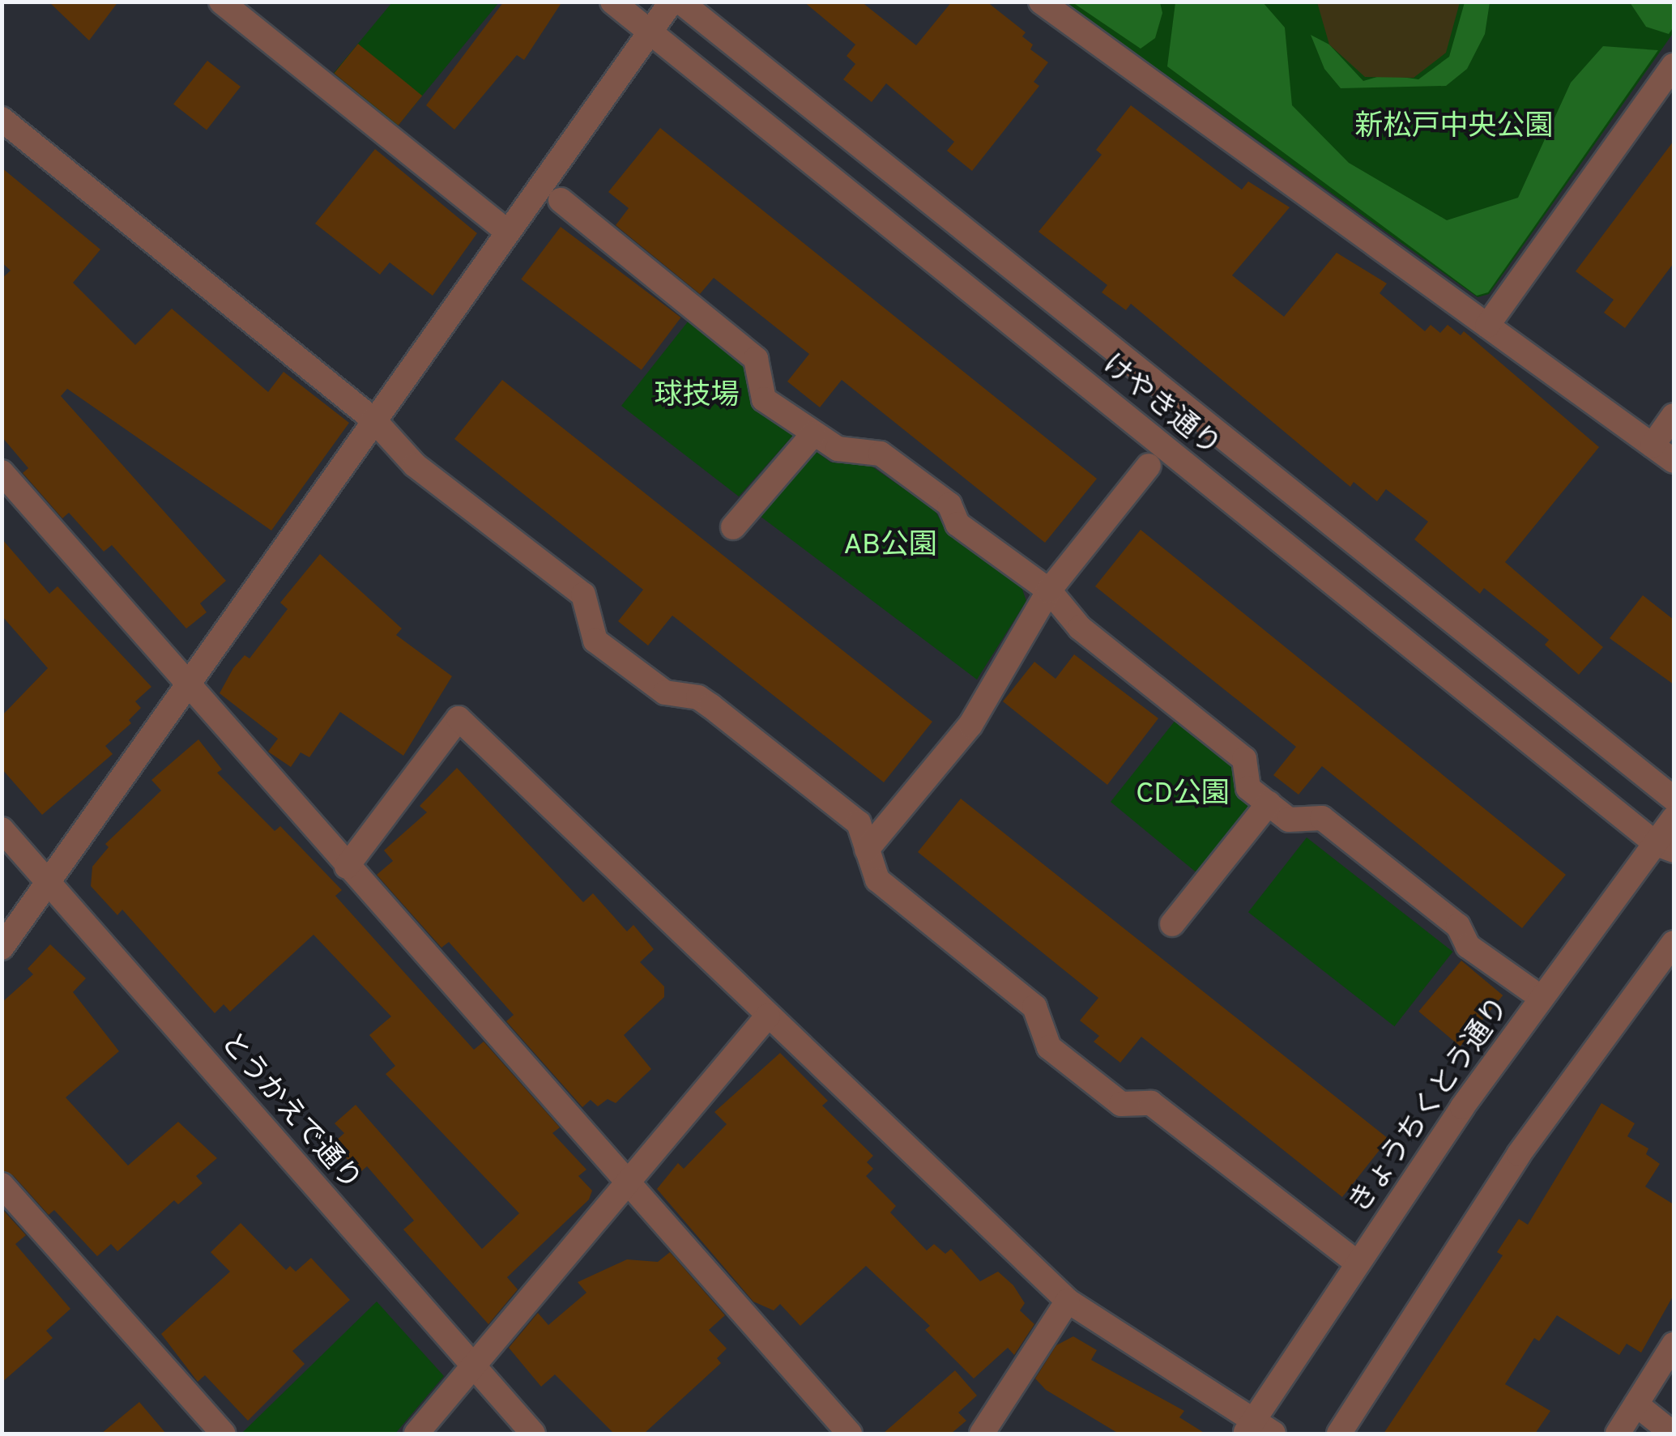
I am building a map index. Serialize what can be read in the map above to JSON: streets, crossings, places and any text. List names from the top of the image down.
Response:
{
  "streets": {
    "street": ["けやき通り", "きょうちくとう通り", "とうかえで通り"]
  },
  "crossings": [
    ["けやき通り", "きょうちくとう通り"]
  ],
  "parks": [
    "新松戸中央公園",
    "球技場",
    "AB公園",
    "CD公園"
  ]
}
